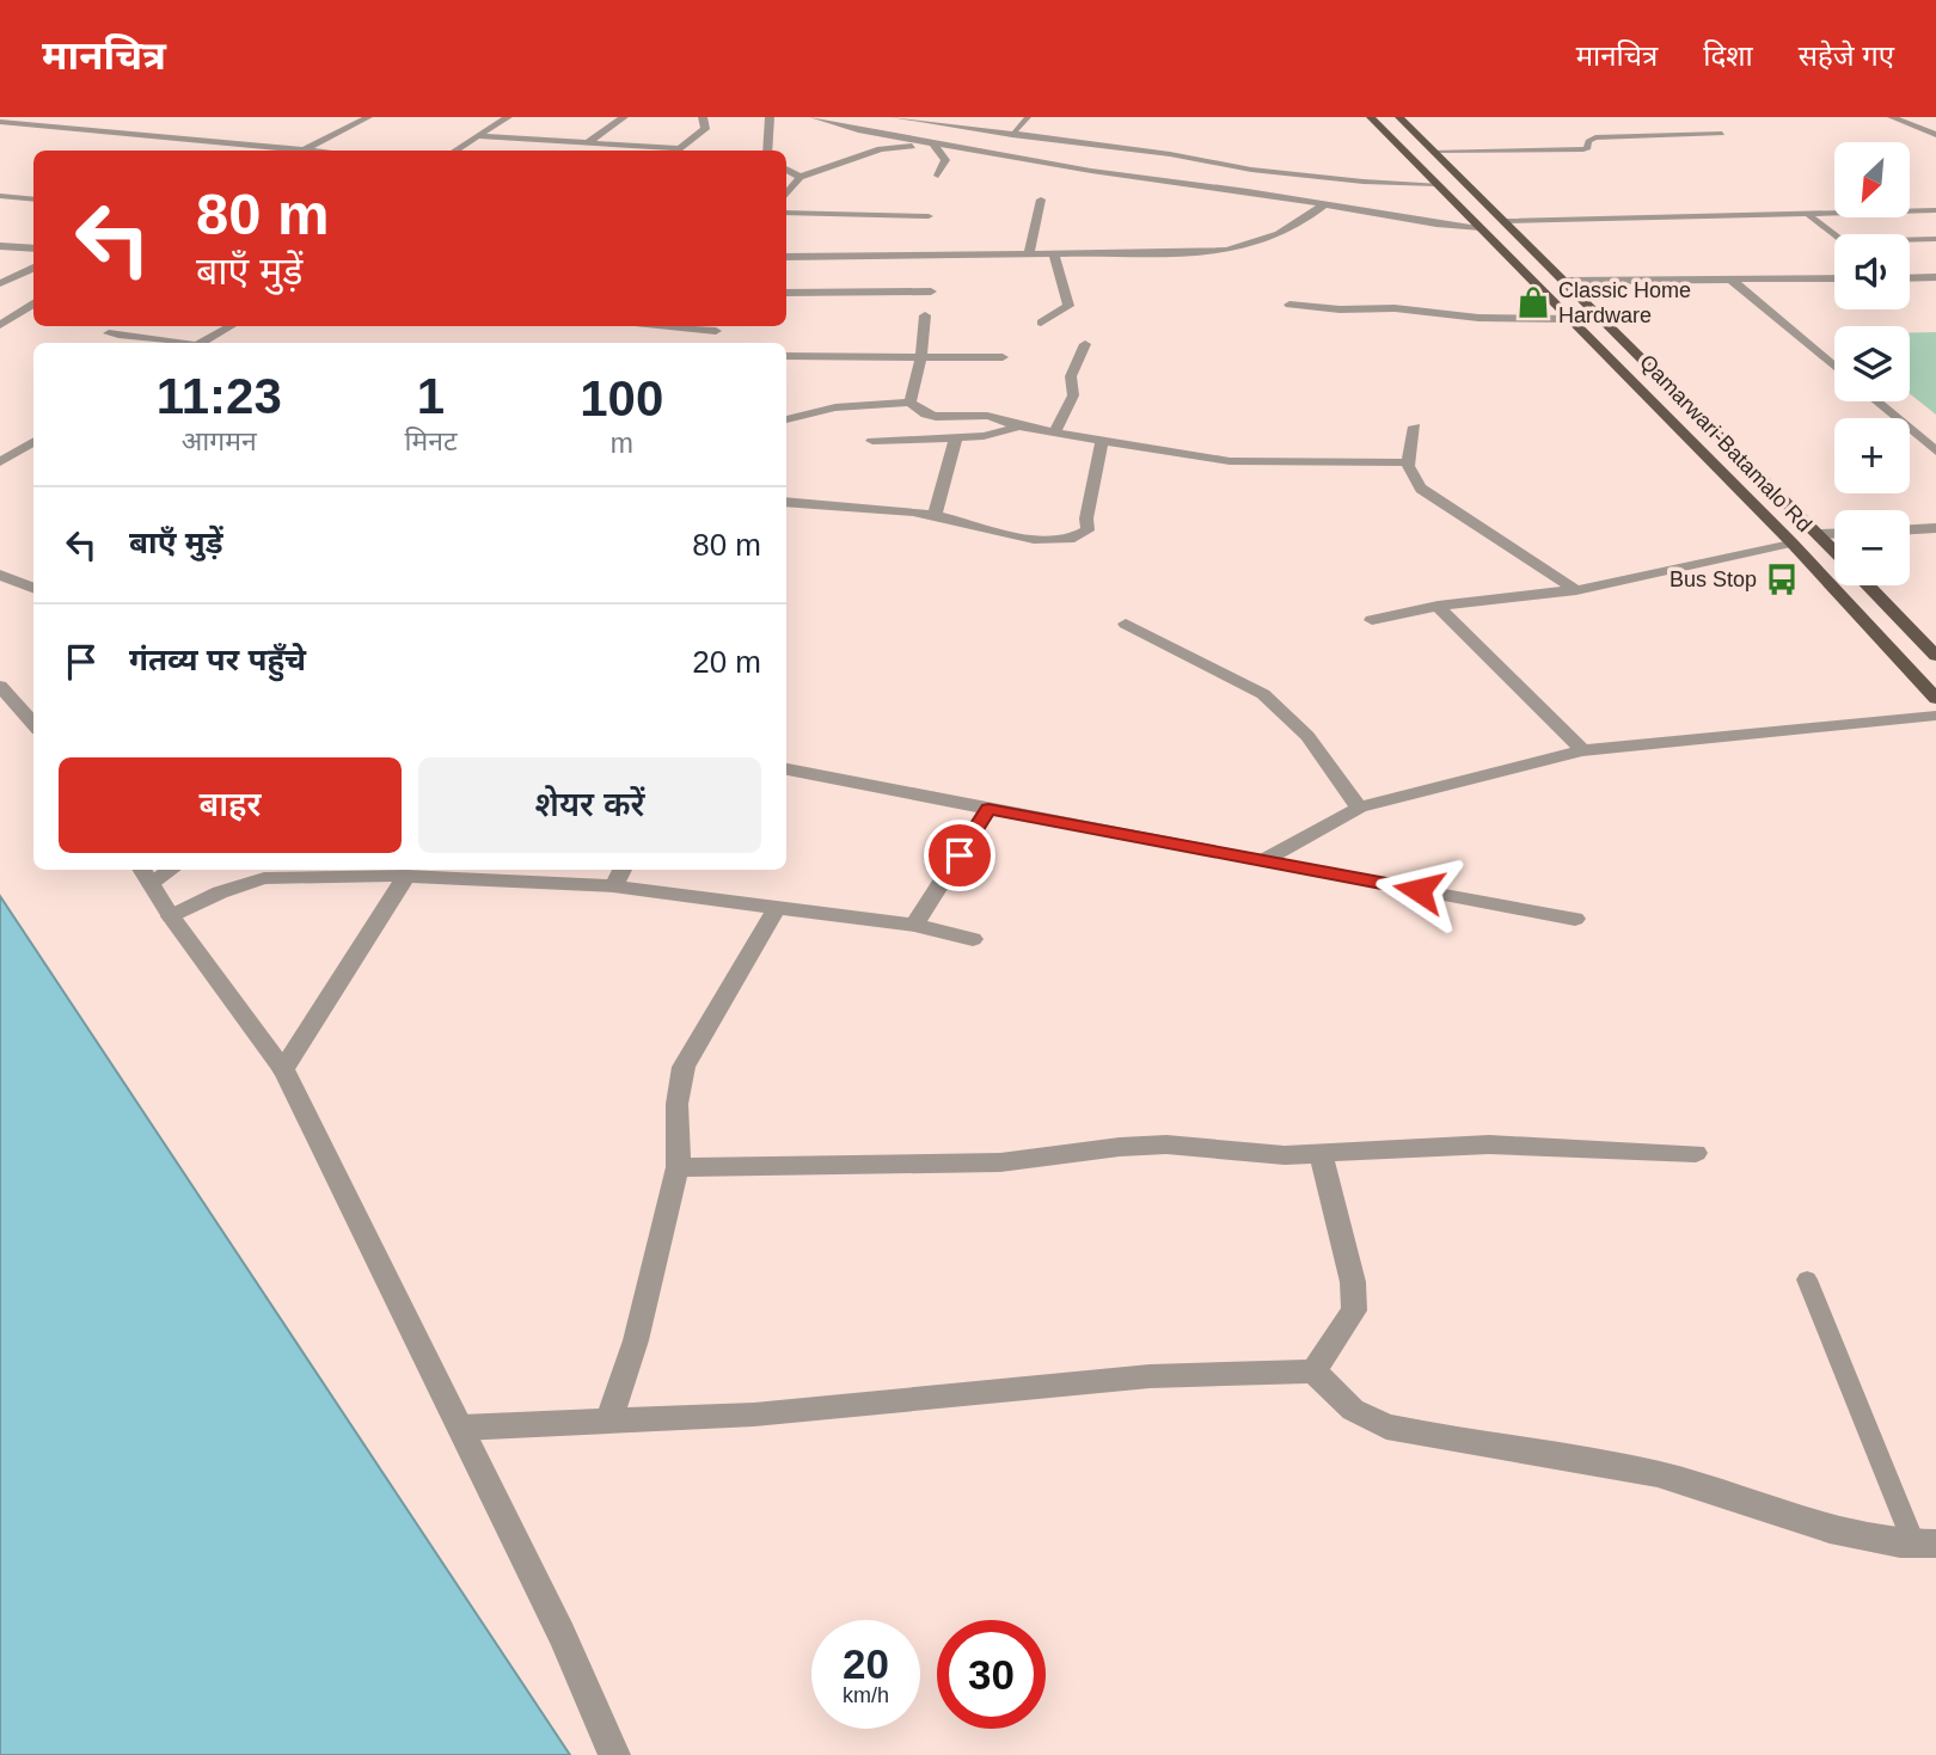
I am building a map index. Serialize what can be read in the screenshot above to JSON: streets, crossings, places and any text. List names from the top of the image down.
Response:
{
  "streets": {
    "main road": ["Qamarwari-Batamalo Rd"]
  },
  "places": {
    "shop": ["Classic Home Hardware"],
    "bus stop": ["Bus Stop"]
  },
  "north": "bottom left",
  "page": {
    "header": "मानचित्र",
    "nav": ["मानचित्र", "दिशा", "सहेजे गए"],
    "map_buttons": ["+", "−"],
    "turn": ["80 m", "बाएँ मुड़ें"],
    "eta": [
      "11:23",
      "आगमन",
      "1",
      "मिनट",
      "100",
      "m"
    ],
    "list": [
      {
        "name": "बाएँ मुड़ें",
        "value": "80 m"
      },
      {
        "name": "गंतव्य पर पहुँचे",
        "value": "20 m"
      }
    ],
    "buttons": ["बाहर", "शेयर करें"],
    "speed": "20 km/h",
    "limit": "30"
  }
}
